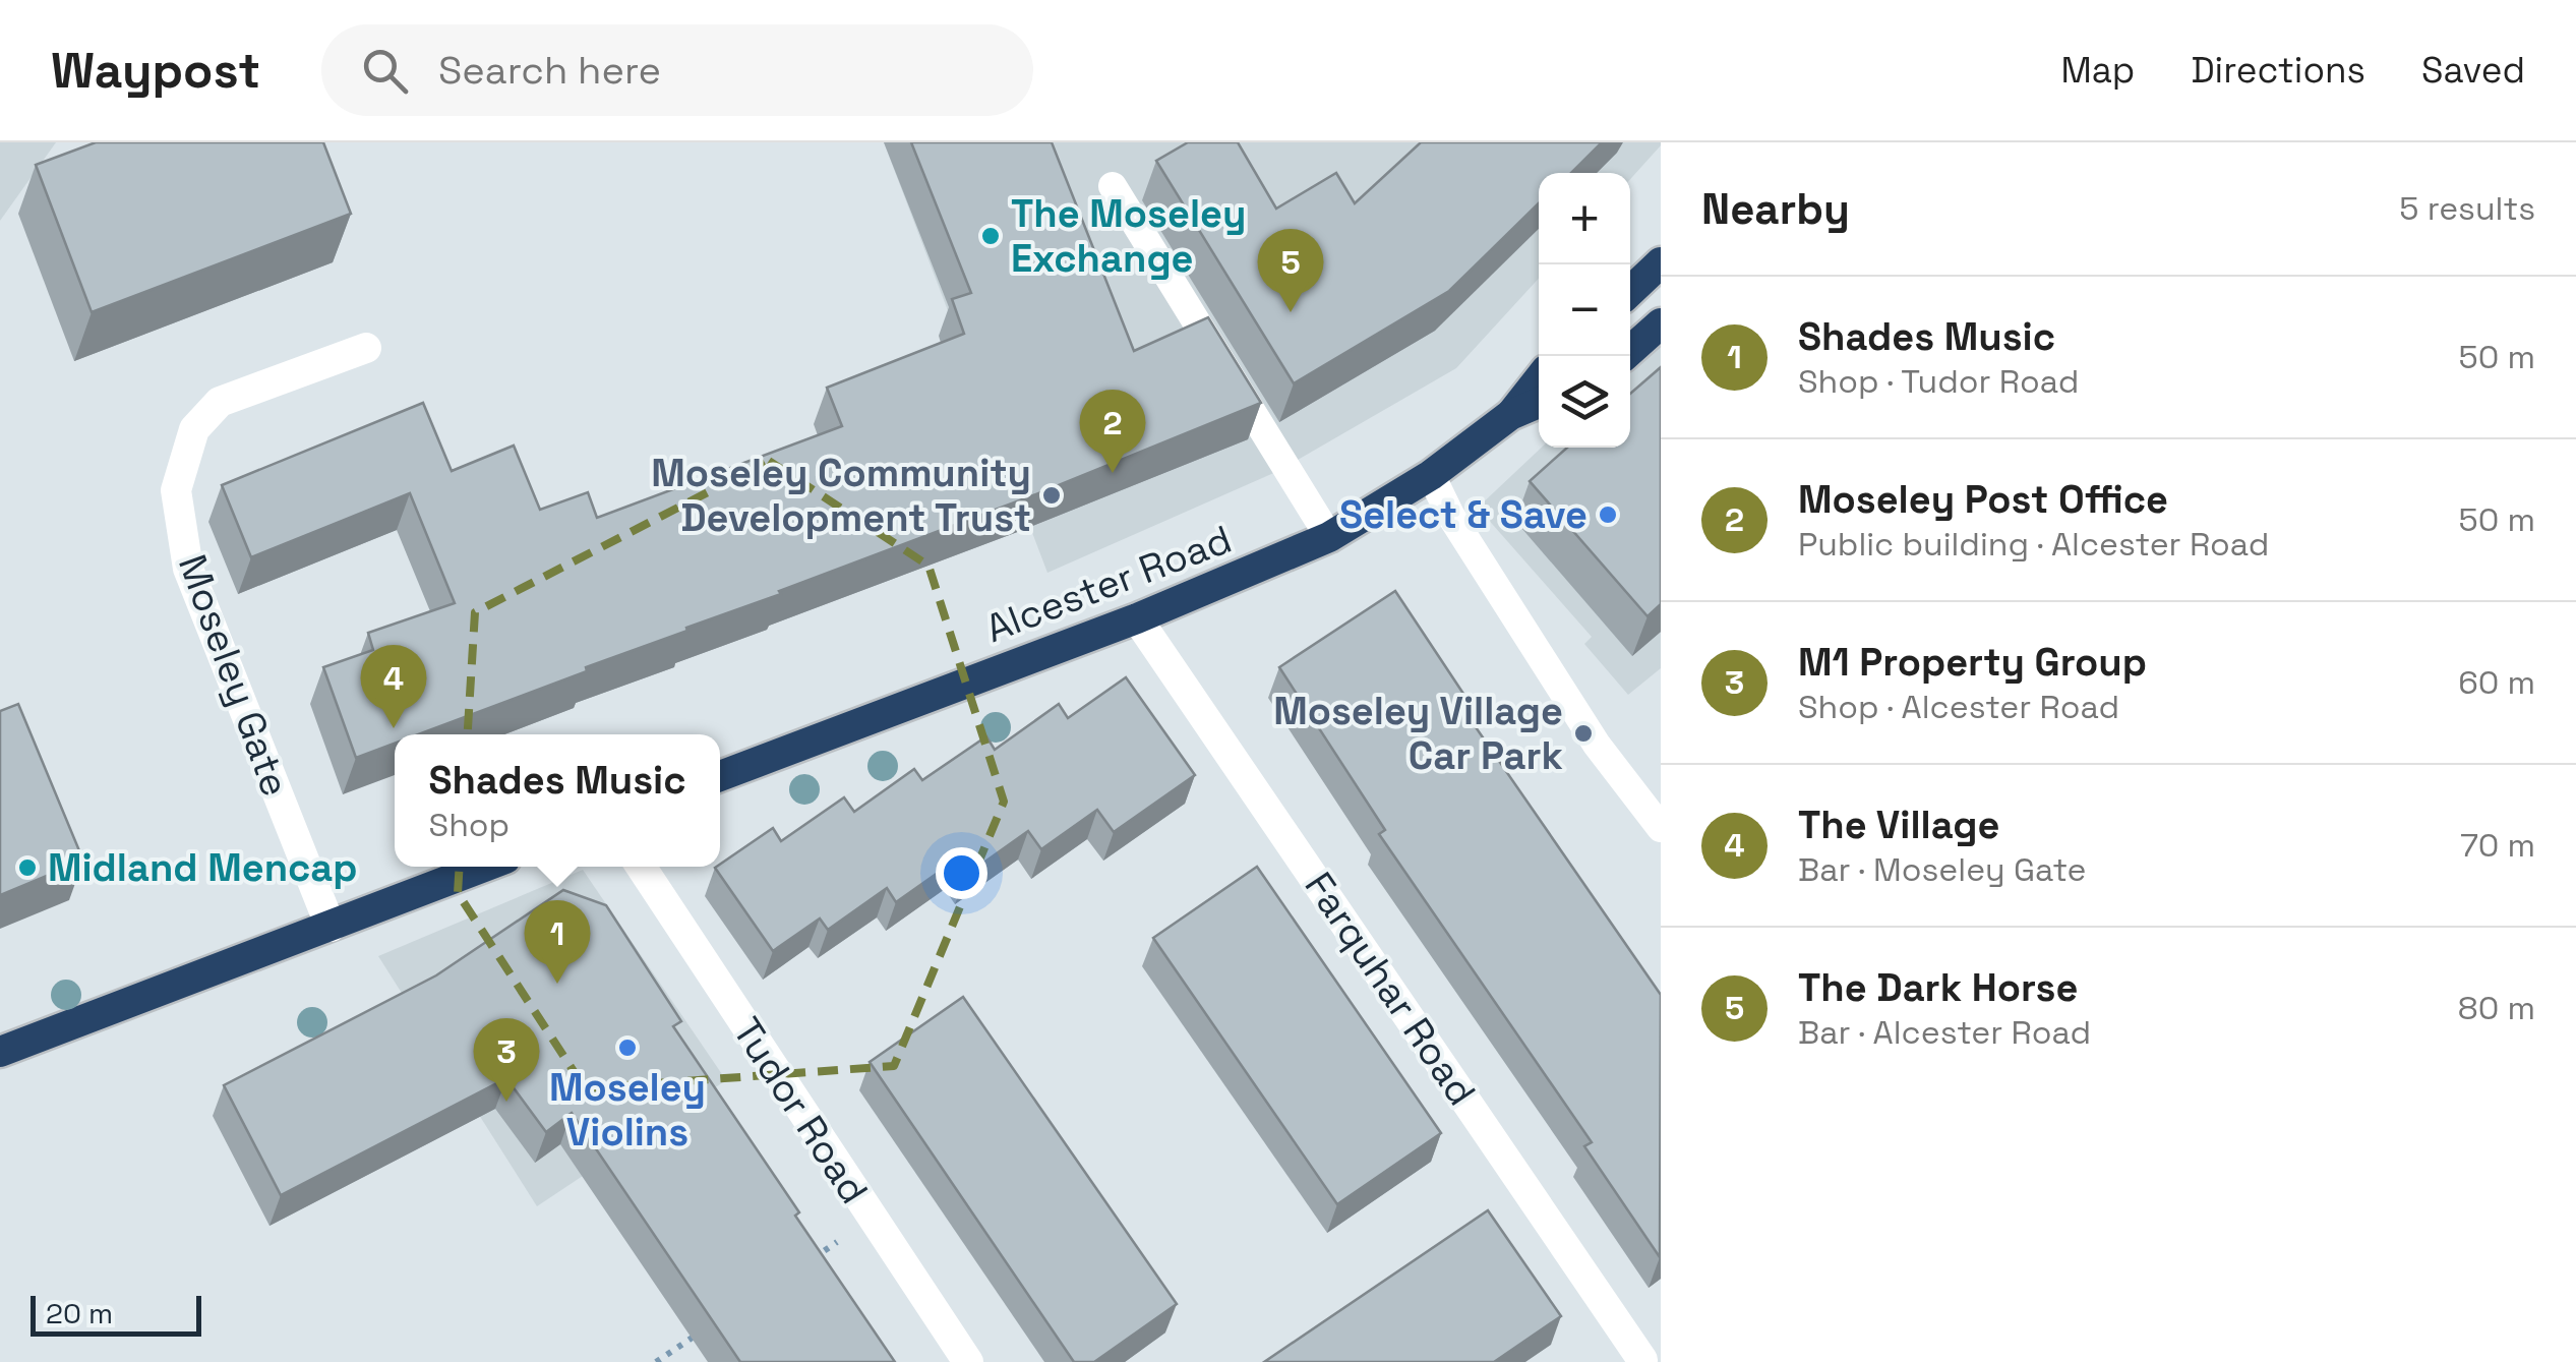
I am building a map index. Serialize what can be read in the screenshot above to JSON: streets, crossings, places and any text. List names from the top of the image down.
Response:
{
  "streets": {
    "highway": ["Alcester Road"],
    "street": ["Moseley Gate", "Farquhar Road", "Tudor Road"]
  },
  "crossings": [
    ["Alcester Road", "Farquhar Road"]
  ],
  "places": [
    "The Moseley Exchange",
    "Moseley Community Development Trust",
    "Select & Save",
    "Moseley Village Car Park",
    "Midland Mencap",
    "Moseley Violins"
  ],
  "scale_bar": "20 m",
  "page": {
    "header": "Waypost",
    "search": "Search here",
    "nav": ["Map", "Directions", "Saved"],
    "heading": ["Nearby", "5 results"],
    "map_buttons": ["+", "−"],
    "pins": [
      "5",
      "2",
      "4",
      "1",
      "3"
    ],
    "list": [
      {
        "mark": "1",
        "name": "Shades Music",
        "note": "Shop · Tudor Road",
        "value": "50 m"
      },
      {
        "mark": "2",
        "name": "Moseley Post Office",
        "note": "Public building · Alcester Road",
        "value": "50 m"
      },
      {
        "mark": "3",
        "name": "M1 Property Group",
        "note": "Shop · Alcester Road",
        "value": "60 m"
      },
      {
        "mark": "4",
        "name": "The Village",
        "note": "Bar · Moseley Gate",
        "value": "70 m"
      },
      {
        "mark": "5",
        "name": "The Dark Horse",
        "note": "Bar · Alcester Road",
        "value": "80 m"
      }
    ],
    "popup": ["Shades Music", "Shop"],
    "scale": "20 m"
  }
}
